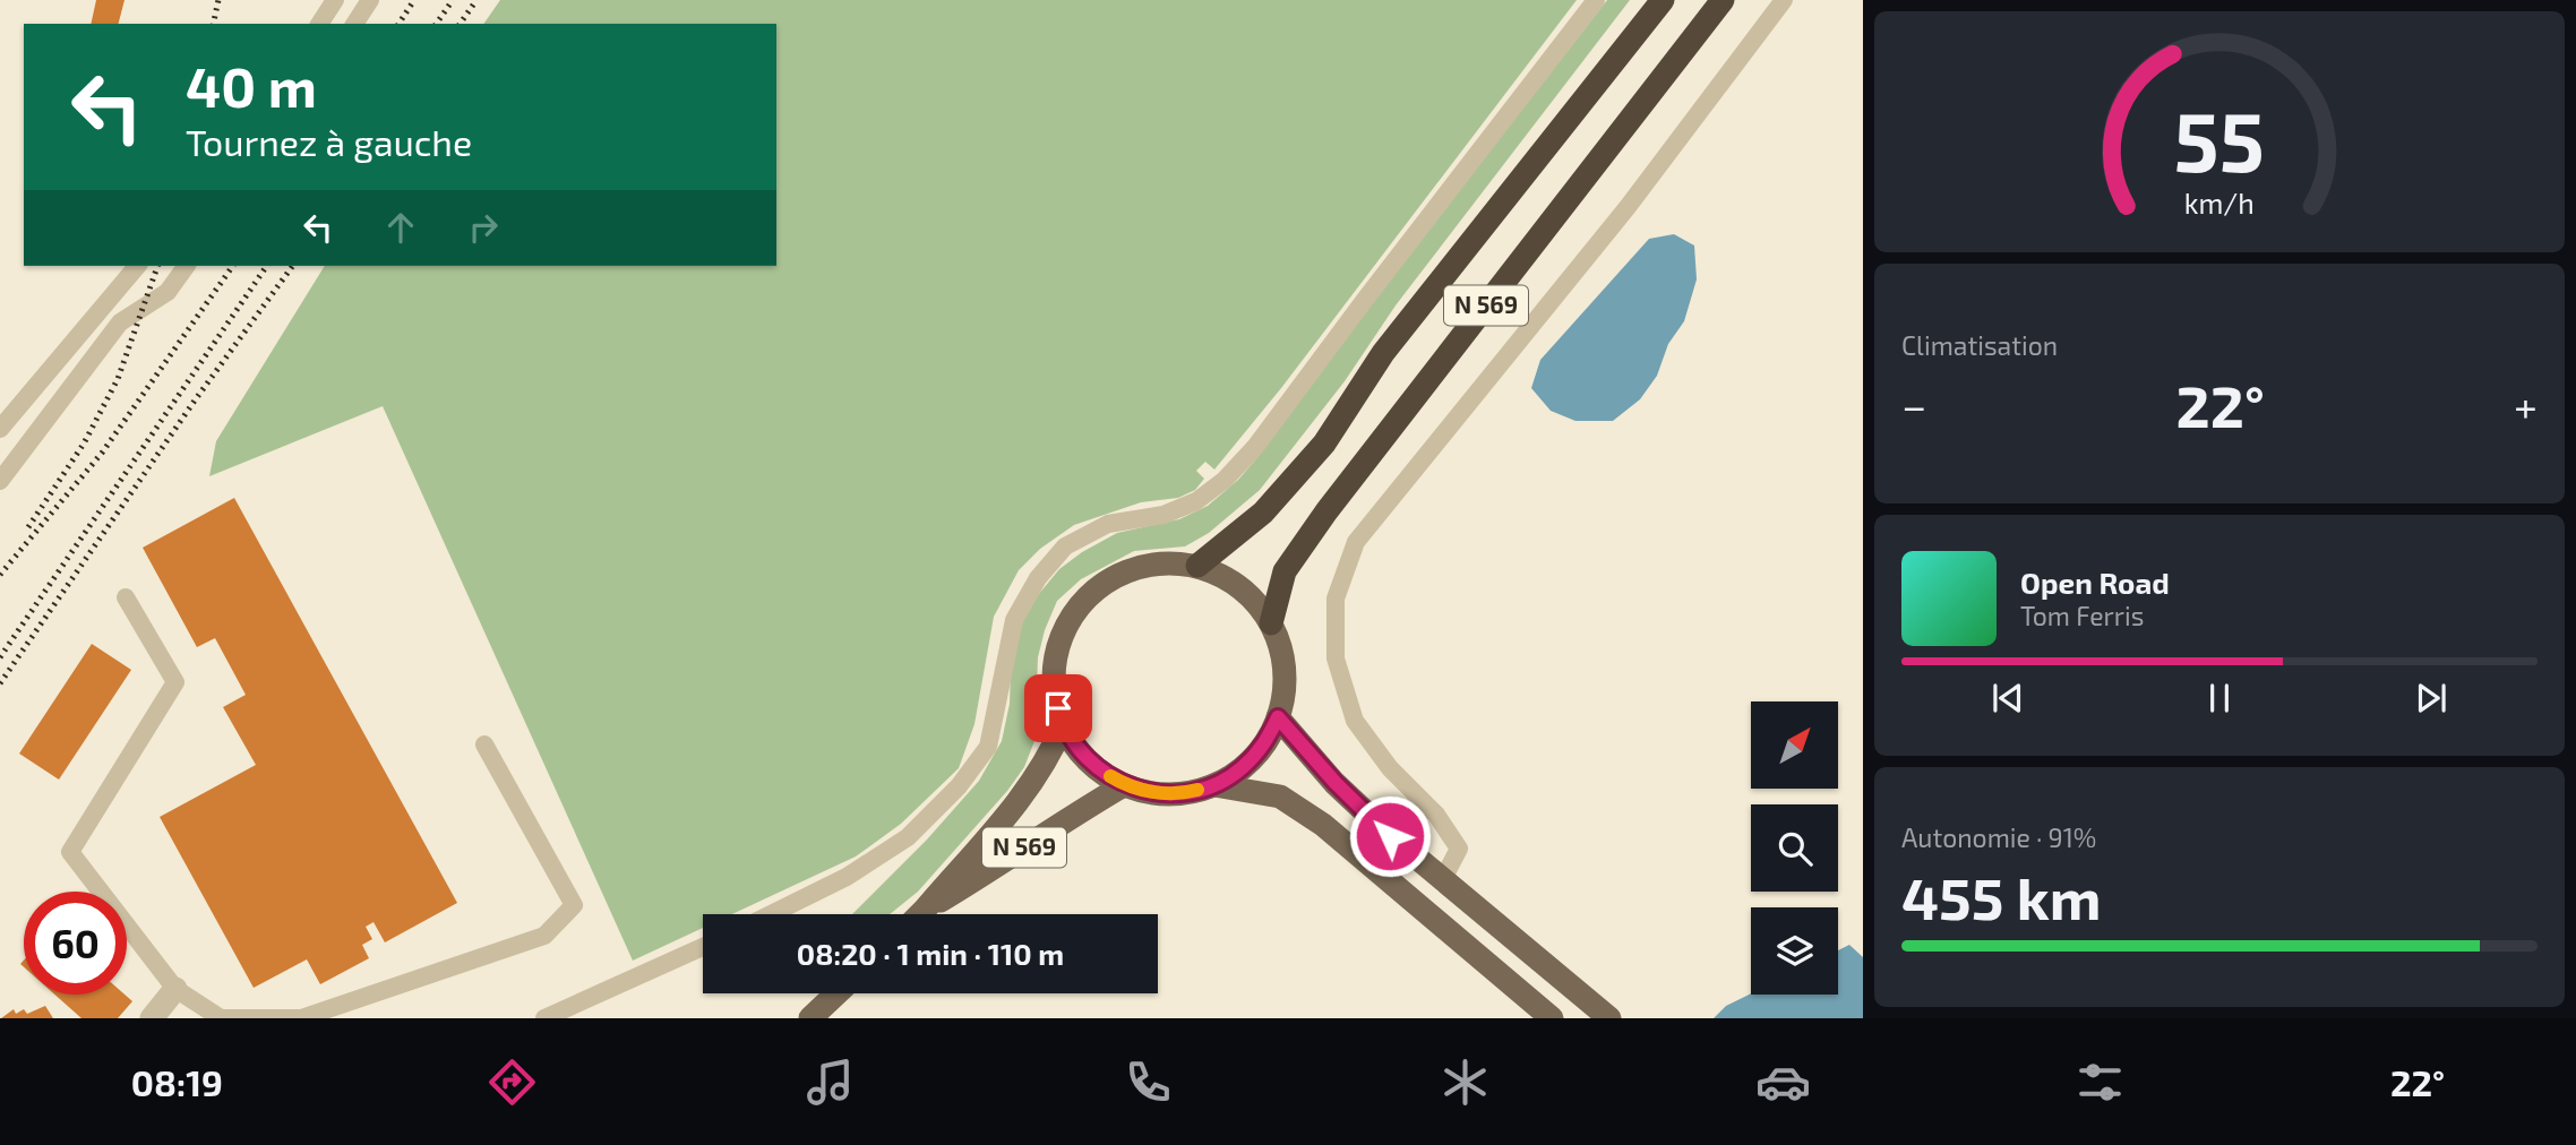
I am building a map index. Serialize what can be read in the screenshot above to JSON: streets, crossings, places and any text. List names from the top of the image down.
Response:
{
  "streets": {
    "highway": ["N 569"]
  },
  "north": "top right",
  "page": {
    "turn": ["40 m", "Tournez à gauche"],
    "tile": [
      "Climatisation",
      ["Autonomie · 91%", "455 km"]
    ],
    "heat": ["−", "22°", "+"],
    "song": ["Open Road", "Tom Ferris"],
    "limit": "60",
    "trip": "08:20 · 1 min · 110 m",
    "tabs": ["08:19", "22°"],
    "gauge": ["55", "km/h"]
  }
}
